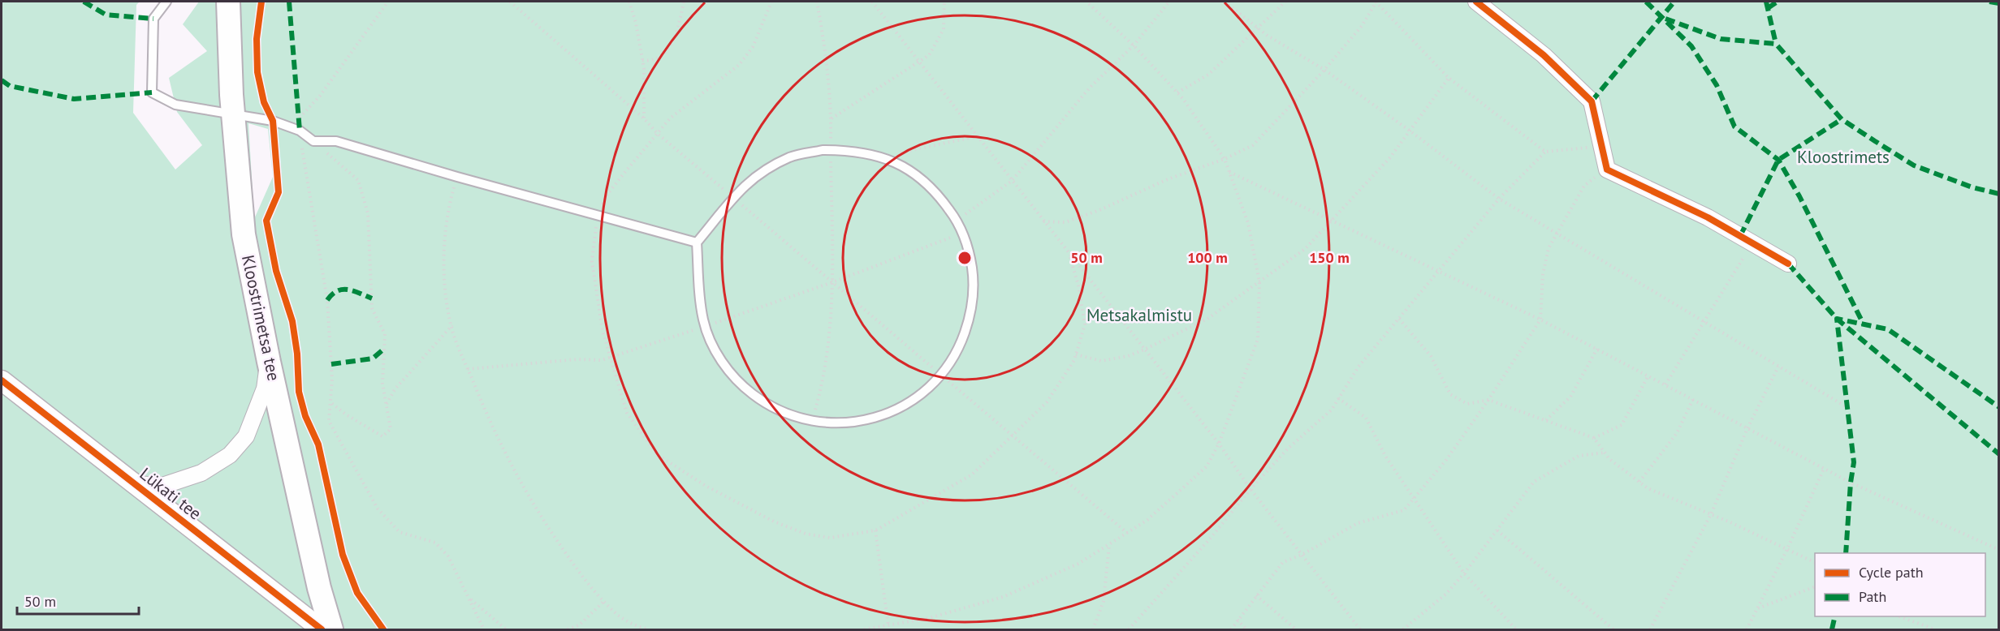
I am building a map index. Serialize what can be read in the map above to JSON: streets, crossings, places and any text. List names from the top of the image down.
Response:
{
  "streets": {
    "main road": ["Kloostrimetsa tee"],
    "street": ["Lükati tee"]
  },
  "parks": ["Kloostrimets", "Metsakalmistu"],
  "legend": ["Cycle path", "Path"],
  "scale_bar": "50 m",
  "rings": ["50 m", "100 m", "150 m"]
}
